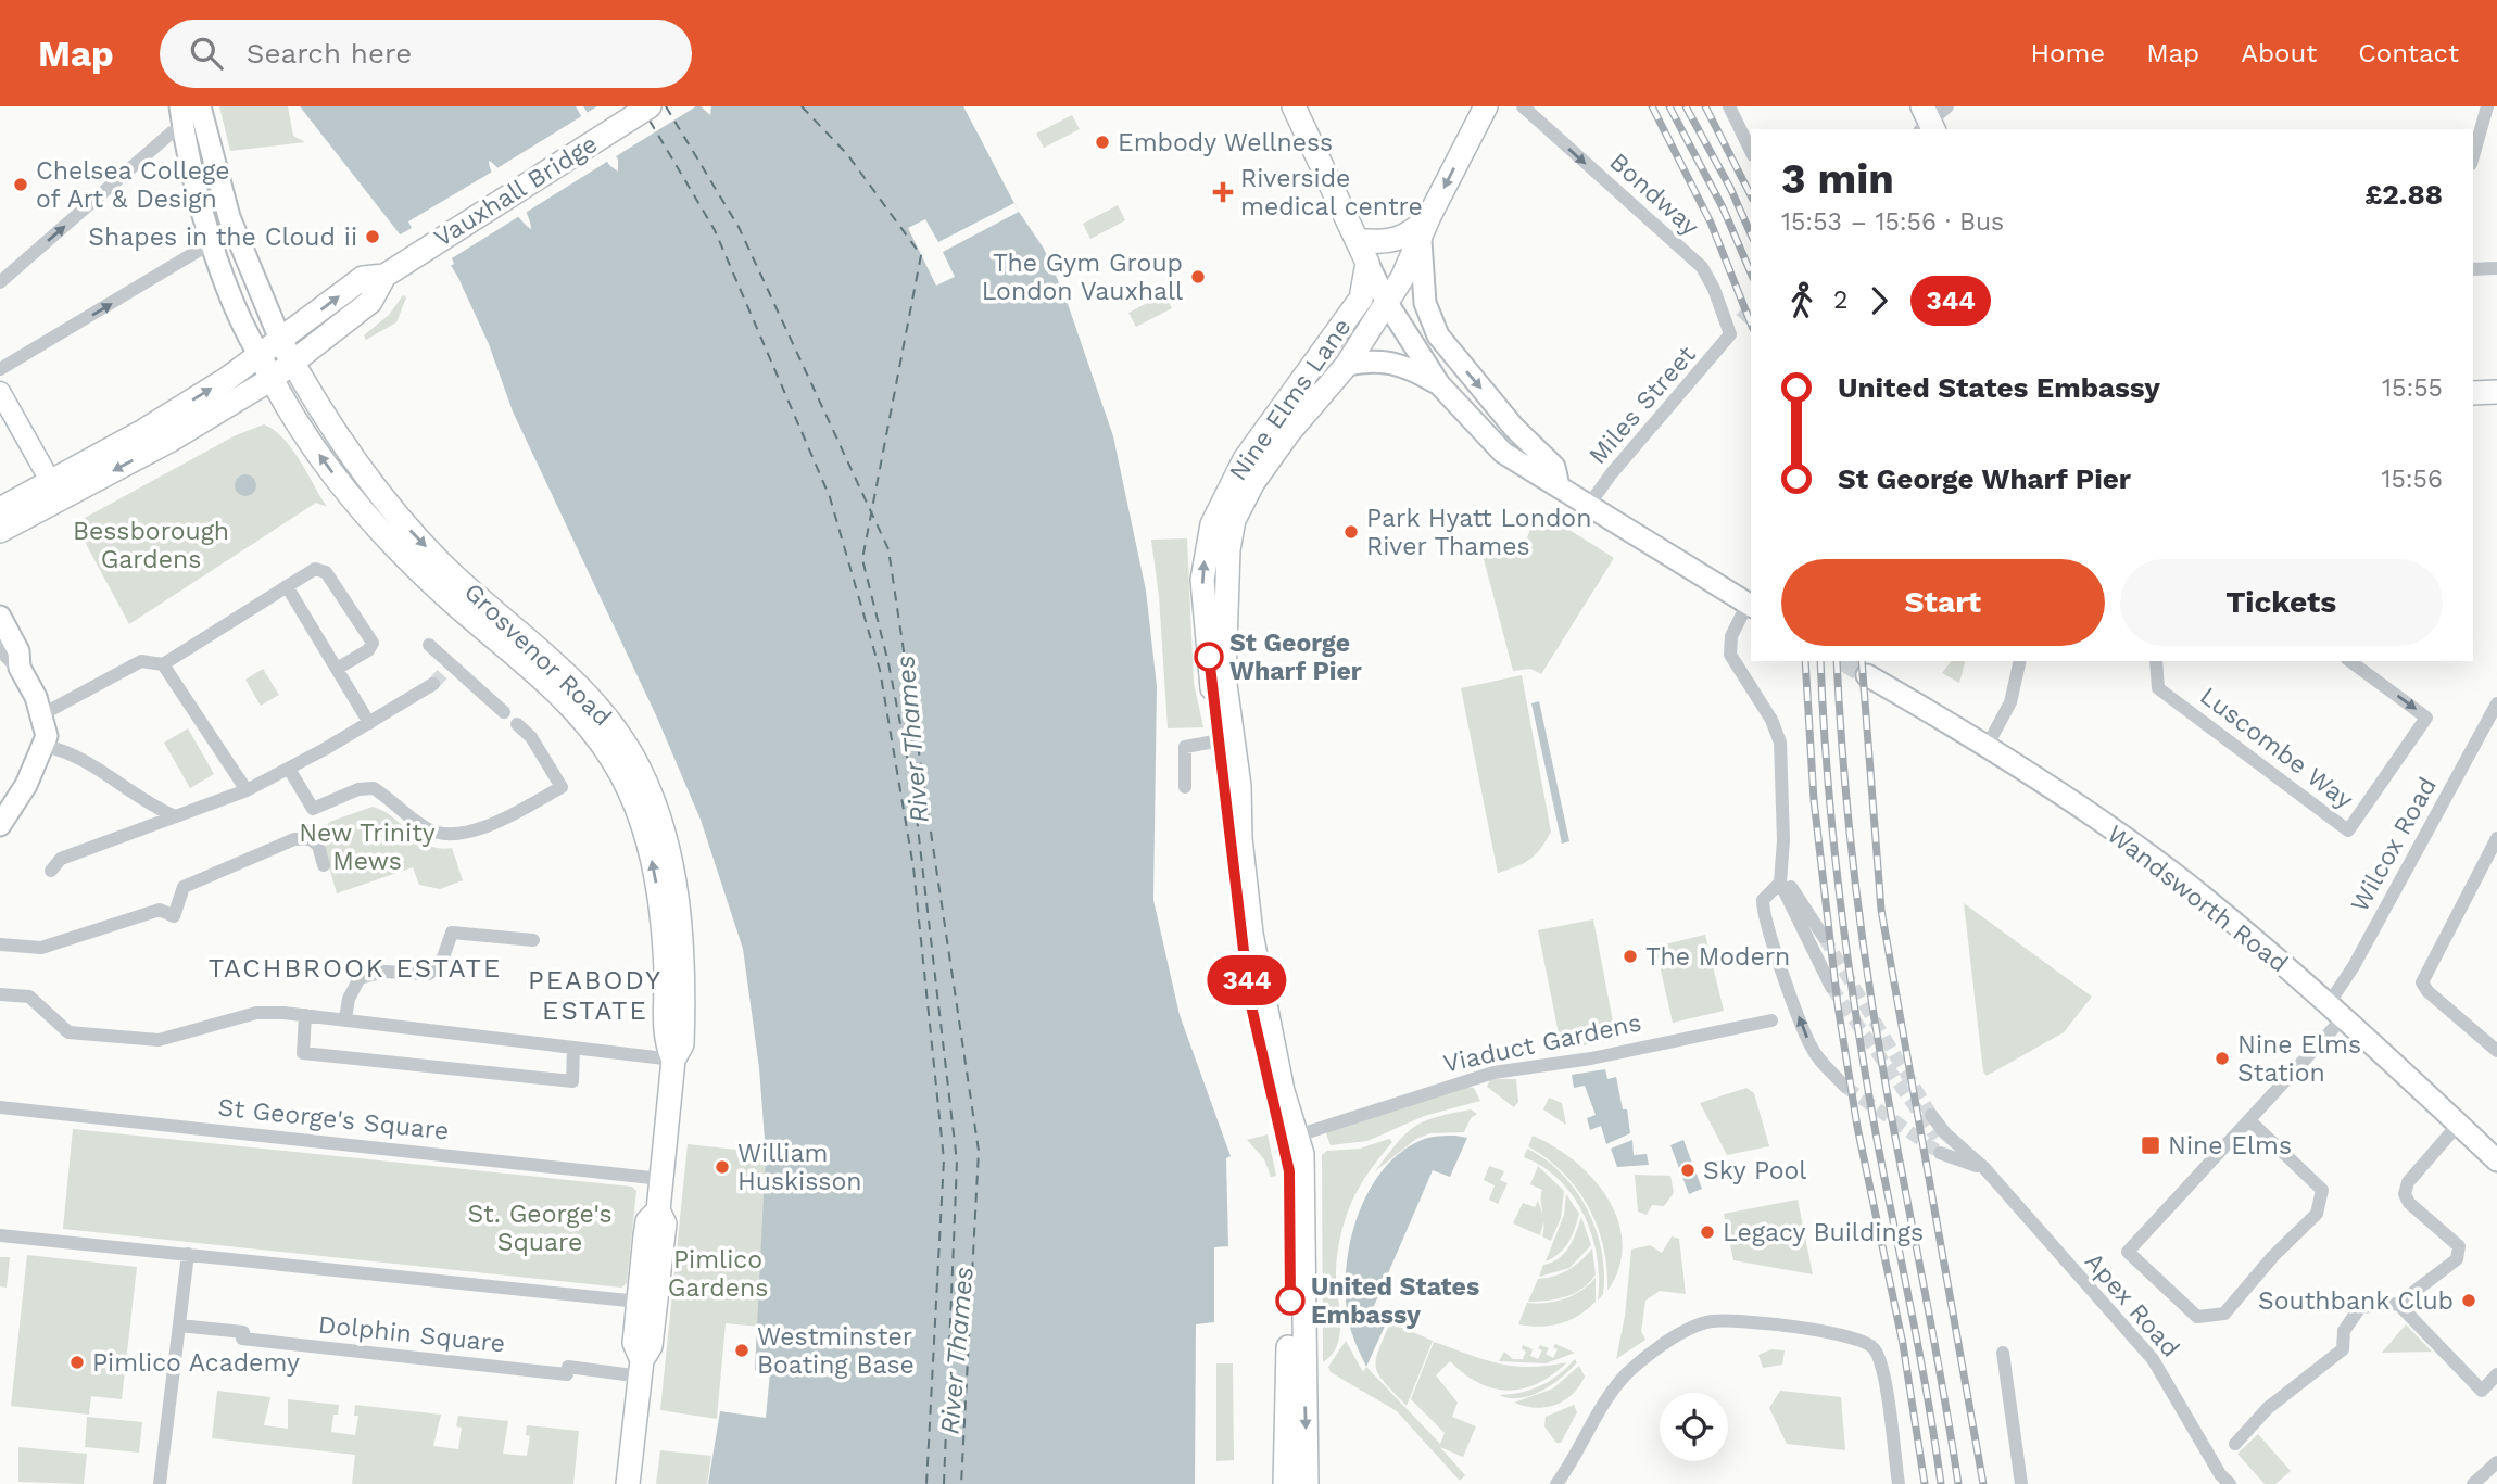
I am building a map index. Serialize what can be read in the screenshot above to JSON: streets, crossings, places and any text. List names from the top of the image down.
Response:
{
  "streets": {
    "highway": ["Vauxhall Bridge", "Nine Elms Lane", "Grosvenor Road"],
    "main road": ["Wandsworth Road"],
    "street": [
      "Bondway",
      "Miles Street",
      "Luscombe Way",
      "Wilcox Road",
      "Viaduct Gardens",
      "St George's Square",
      "Apex Road",
      "Dolphin Square"
    ]
  },
  "crossings": [
    ["Vauxhall Bridge", "Grosvenor Road"],
    ["Bondway", "Miles Street"],
    ["Nine Elms Lane", "Viaduct Gardens"],
    ["Grosvenor Road", "St George's Square"],
    ["Grosvenor Road", "Dolphin Square"],
    ["Wilcox Road", "Wandsworth Road"]
  ],
  "one_way": ["Bondway"],
  "districts": ["TACHBROOK ESTATE", "PEABODY ESTATE"],
  "water": ["River Thames"],
  "parks": [
    "Bessborough Gardens",
    "New Trinity Mews",
    "St. George's Square",
    "Pimlico Gardens"
  ],
  "places": {
    "other": [
      "Embody Wellness",
      "Chelsea College of Art & Design",
      "Shapes in the Cloud ii",
      "The Gym Group London Vauxhall",
      "Park Hyatt London River Thames",
      "St George Wharf Pier",
      "The Modern",
      "Nine Elms Station",
      "William Huskisson",
      "Sky Pool",
      "Legacy Buildings",
      "United States Embassy",
      "Southbank Club",
      "Westminster Boating Base",
      "Pimlico Academy"
    ],
    "health": ["Riverside medical centre"],
    "transit": ["Nine Elms"]
  },
  "lines": ["bus line 344"],
  "page": {
    "header": "Map",
    "search": "Search here",
    "nav": [
      "Home",
      "Map",
      "About",
      "Contact"
    ],
    "on_map": "344",
    "heading": ["3 min", "15:53 – 15:56 · Bus", "£2.88"],
    "legs": ["2", "344"],
    "list": [
      {
        "name": "United States Embassy",
        "value": "15:55"
      },
      {
        "name": "St George Wharf Pier",
        "value": "15:56"
      }
    ],
    "buttons": ["Start", "Tickets"]
  }
}
